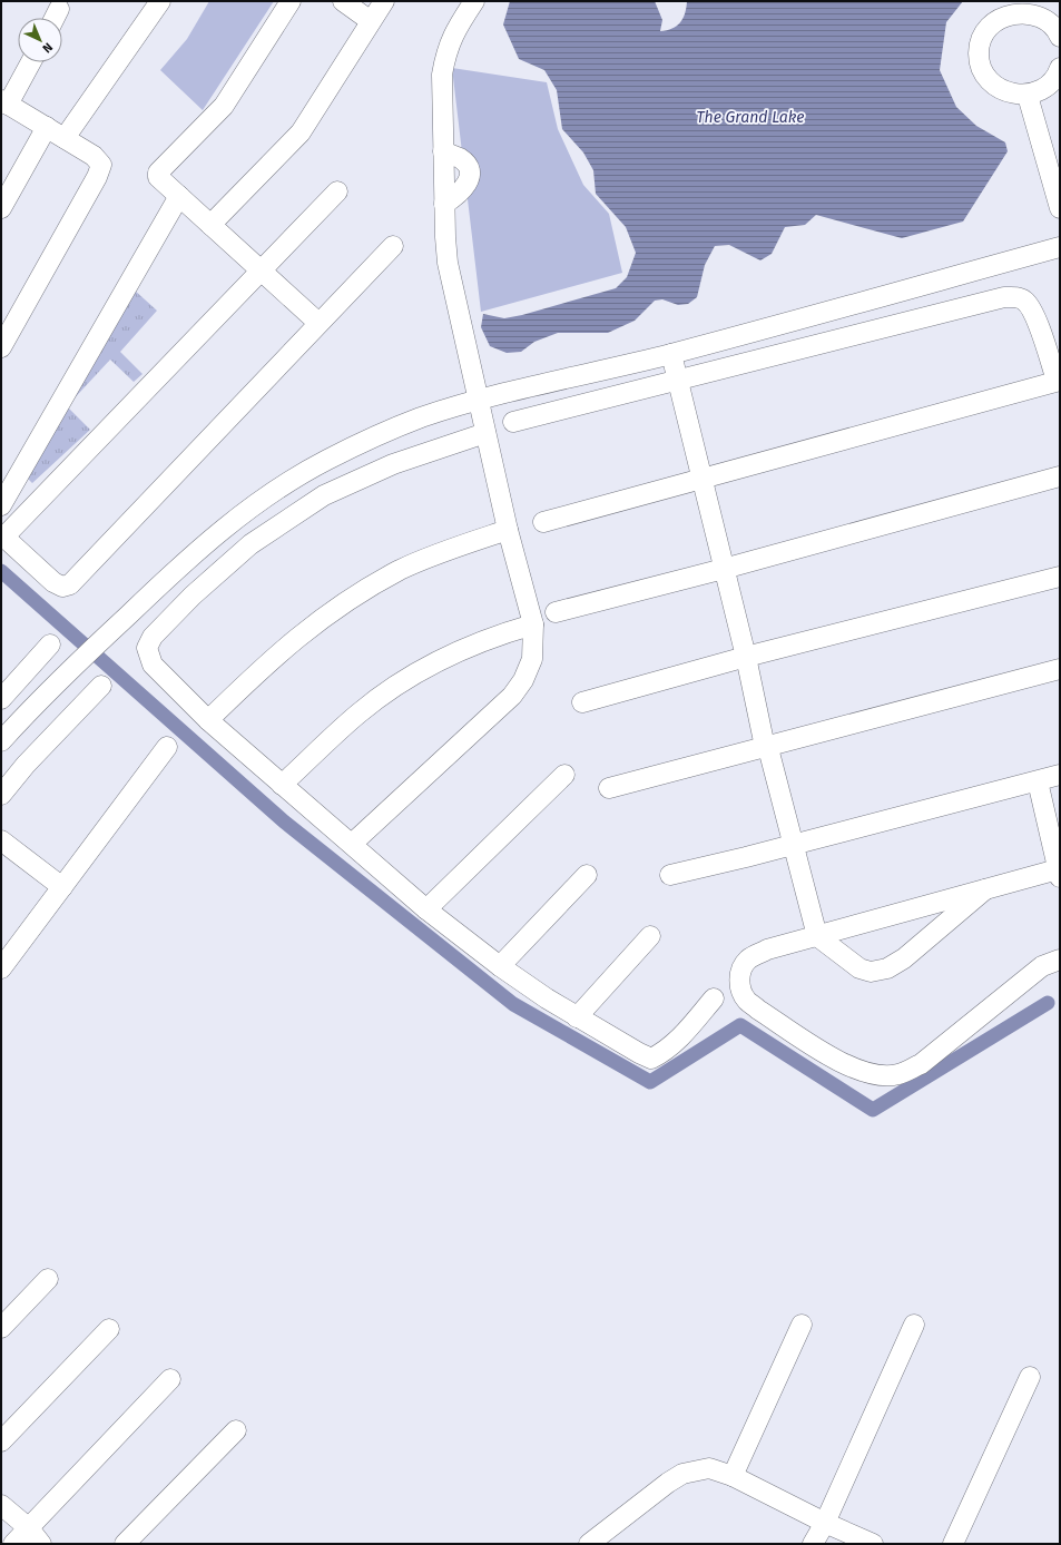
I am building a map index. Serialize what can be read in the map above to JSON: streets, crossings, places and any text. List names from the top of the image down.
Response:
{
  "water": ["The Grand Lake"],
  "north": "bottom right"
}
